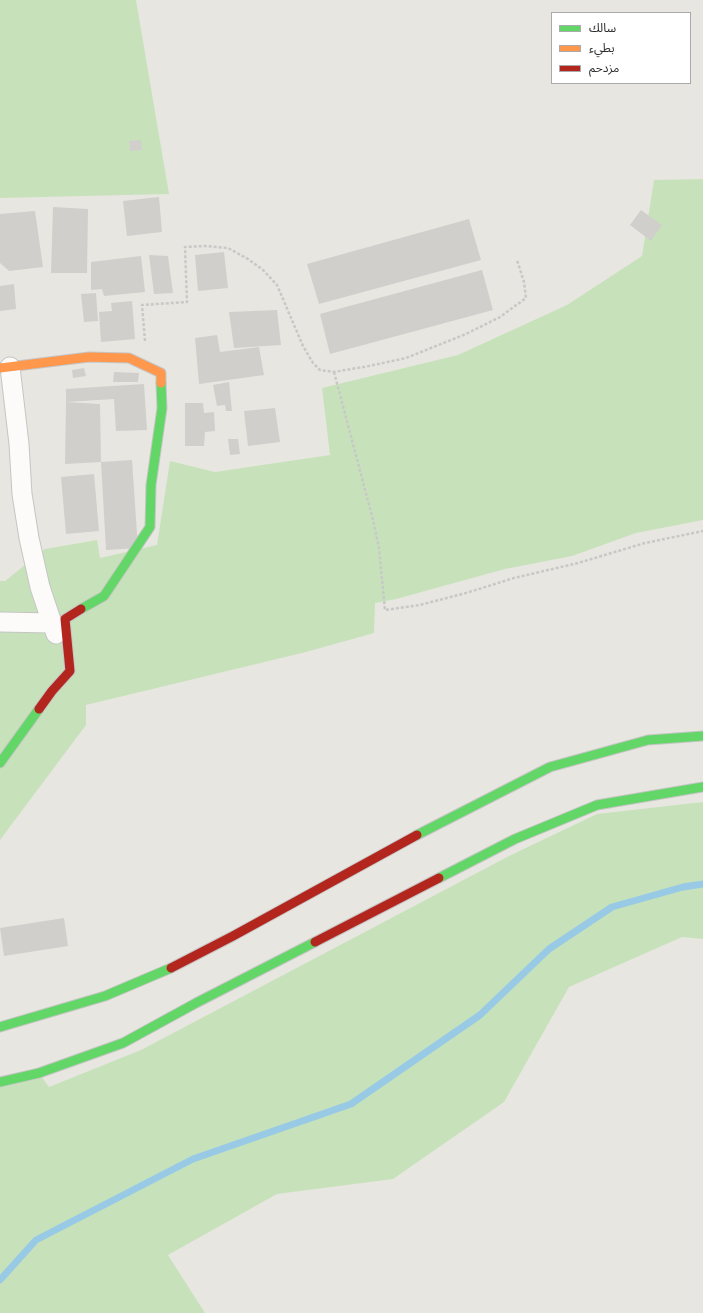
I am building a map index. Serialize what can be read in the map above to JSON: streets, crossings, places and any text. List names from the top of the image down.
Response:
{
  "legend": ["سالك", "بطيء", "مزدحم"]
}
